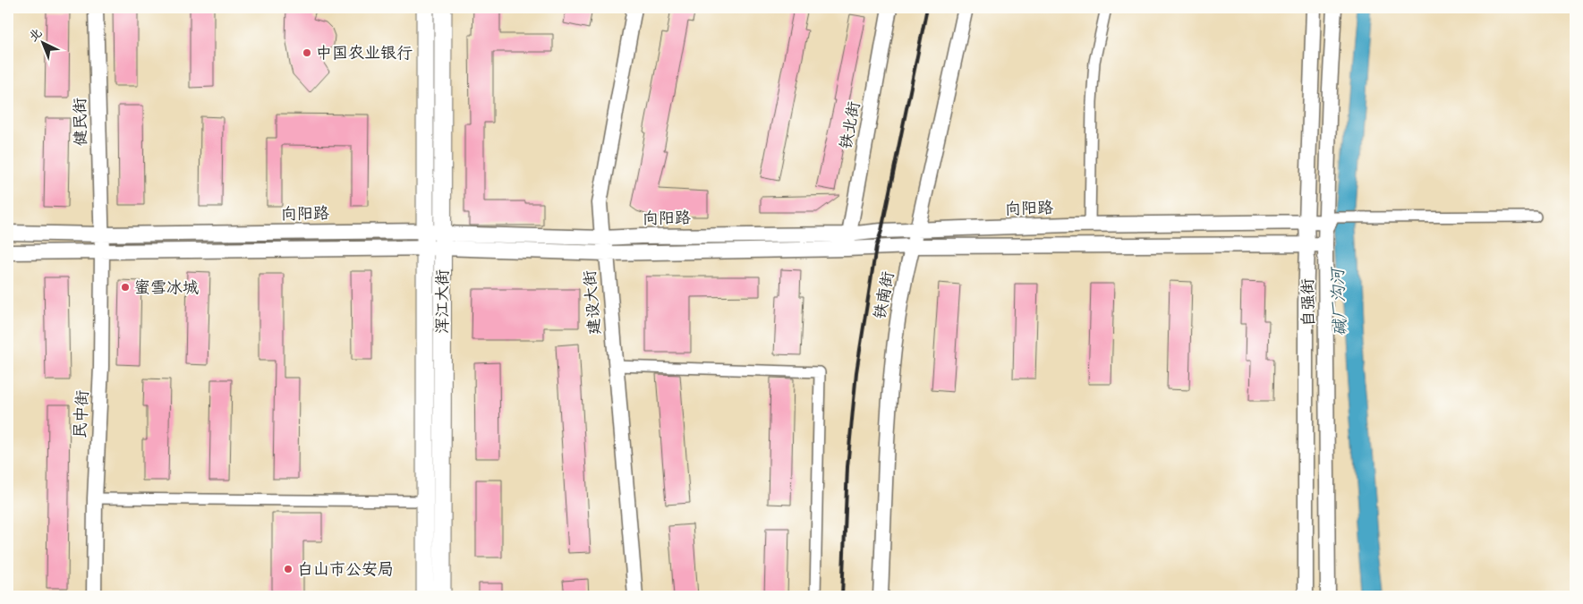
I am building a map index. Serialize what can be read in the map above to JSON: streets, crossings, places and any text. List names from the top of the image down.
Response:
{
  "streets": {
    "main road": [
      "健民街",
      "铁北街",
      "向阳路",
      "铁南街",
      "浑江大街",
      "建设大街",
      "自强街",
      "民中街"
    ]
  },
  "crossings": [
    ["健民街", "向阳路"],
    ["健民街", "民中街"],
    ["铁北街", "向阳路"],
    ["向阳路", "铁南街"],
    ["向阳路", "浑江大街"],
    ["向阳路", "建设大街"],
    ["向阳路", "自强街"],
    ["向阳路", "民中街"]
  ],
  "water": ["碱厂沟河"],
  "places": ["中国农业银行", "蜜雪冰城", "白山市公安局"],
  "north": "top left"
}
